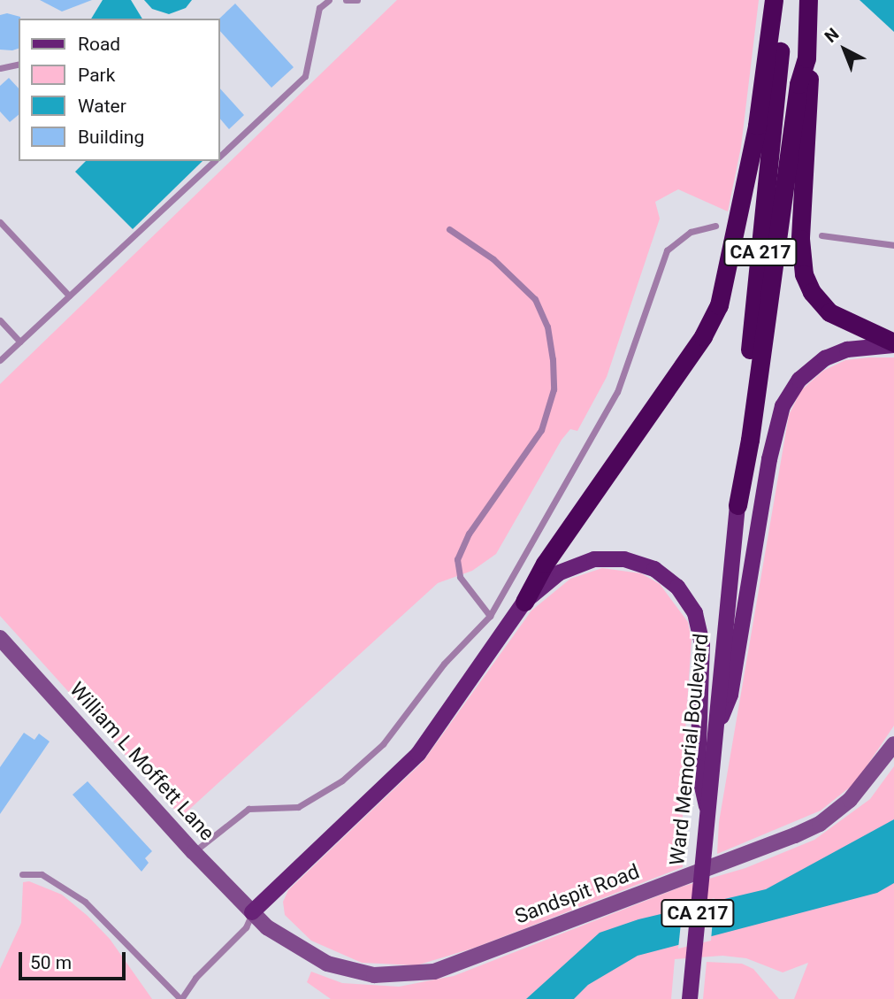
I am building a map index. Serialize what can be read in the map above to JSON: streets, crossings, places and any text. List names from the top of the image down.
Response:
{
  "streets": {
    "highway": ["CA 217", "Ward Memorial Boulevard"],
    "street": ["William L Moffett Lane", "Sandspit Road"]
  },
  "crossings": [
    ["William L Moffett Lane", "Sandspit Road"]
  ],
  "legend": [
    "Road",
    "Park",
    "Water",
    "Building"
  ],
  "scale_bar": "50 m",
  "north": "top left"
}
